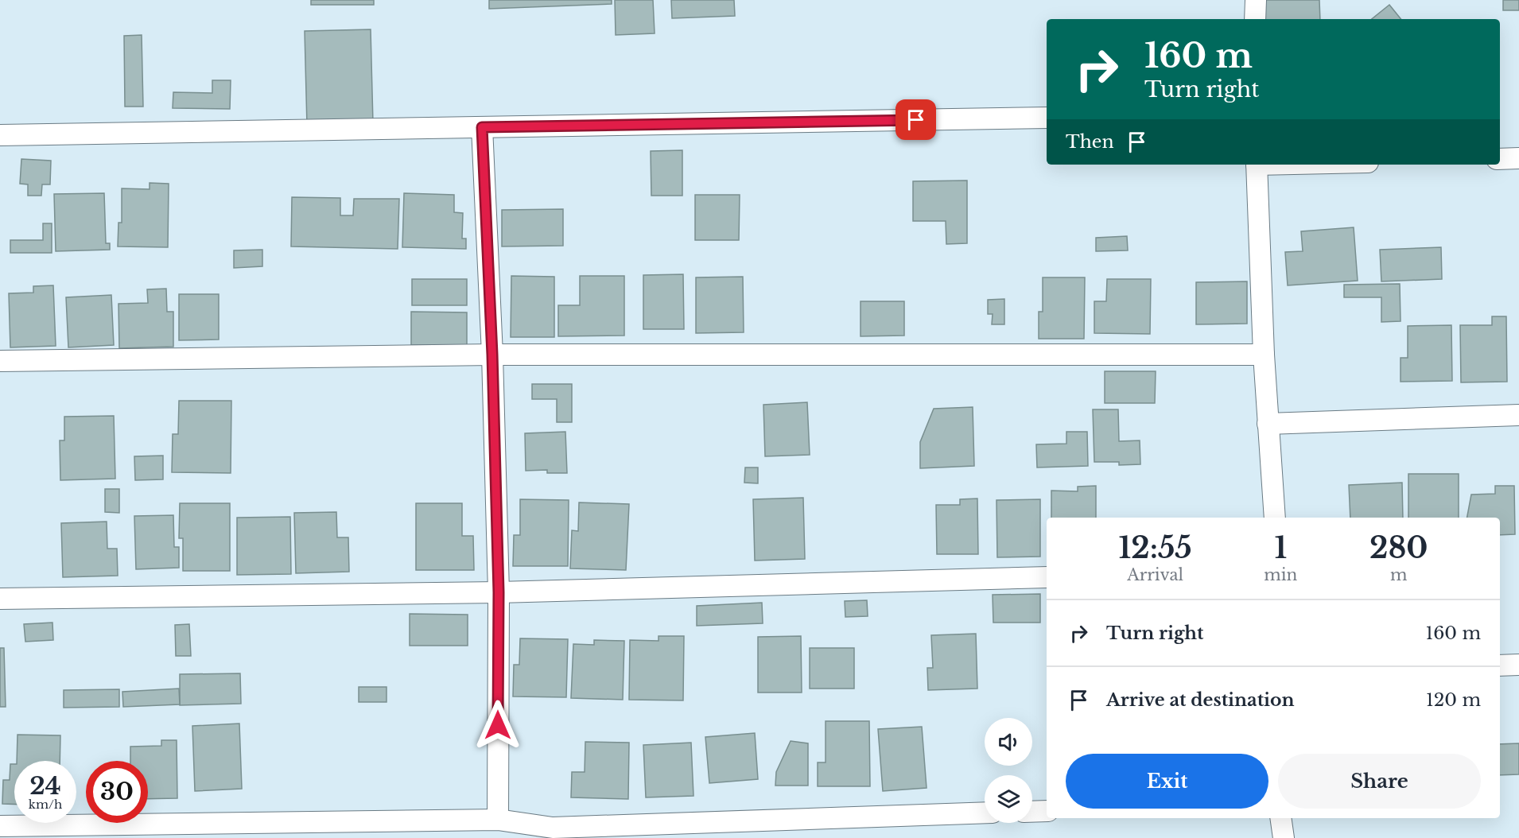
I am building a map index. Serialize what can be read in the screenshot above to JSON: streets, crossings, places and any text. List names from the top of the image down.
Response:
{
  "page": {
    "turn": ["160 m", "Turn right"],
    "then": "Then",
    "eta": [
      "12:55",
      "Arrival",
      "1",
      "min",
      "280",
      "m"
    ],
    "list": [
      {
        "name": "Turn right",
        "value": "160 m"
      },
      {
        "name": "Arrive at destination",
        "value": "120 m"
      }
    ],
    "buttons": ["Exit", "Share"],
    "speed": "24 km/h",
    "limit": "30"
  }
}
